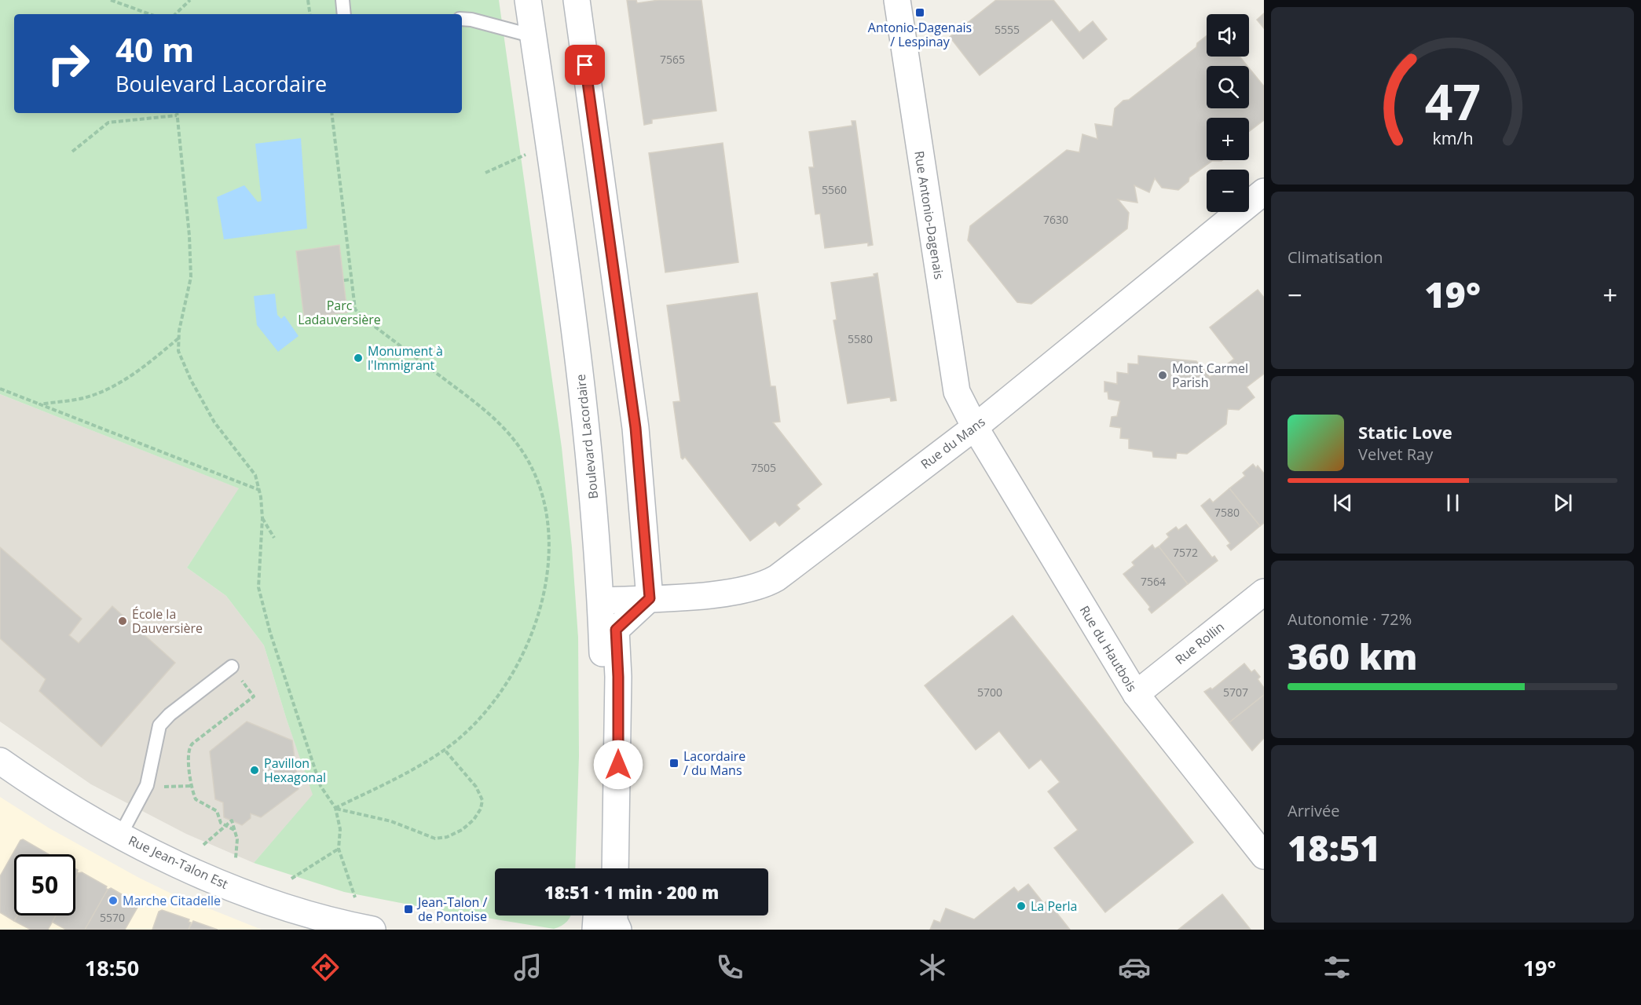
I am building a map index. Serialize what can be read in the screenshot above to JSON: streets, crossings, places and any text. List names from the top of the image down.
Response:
{
  "streets": {
    "main road": [
      "Rue Antonio-Dagenais",
      "Boulevard Lacordaire",
      "Rue du Mans",
      "Rue Rollin",
      "Rue du Hautbois",
      "Rue Jean-Talon Est"
    ]
  },
  "crossings": [
    ["Rue Antonio-Dagenais", "Rue du Mans"],
    ["Rue Antonio-Dagenais", "Rue du Hautbois"],
    ["Boulevard Lacordaire", "Rue du Mans"],
    ["Rue du Mans", "Rue du Hautbois"],
    ["Rue Rollin", "Rue du Hautbois"]
  ],
  "parks": ["Parc Ladauversière"],
  "places": {
    "transit": ["Antonio-Dagenais / Lespinay", "Lacordaire / du Mans", "Jean-Talon / de Pontoise"],
    "other": [
      "Monument à l'Immigrant",
      "Mont Carmel Parish",
      "École la Dauversière",
      "Pavillon Hexagonal",
      "Marche Citadelle",
      "La Perla"
    ]
  },
  "house_numbers": [
    "5555",
    "7565",
    "5560",
    "7630",
    "5580",
    "7505",
    "7580",
    "7572",
    "7564",
    "5700",
    "5707",
    "5570"
  ],
  "page": {
    "map_buttons": ["+", "−"],
    "turn": ["40 m", "Boulevard Lacordaire"],
    "tile": [
      "Climatisation",
      ["Autonomie · 72%", "360 km"],
      ["Arrivée", "18:51"]
    ],
    "heat": ["−", "19°", "+"],
    "song": ["Static Love", "Velvet Ray"],
    "limit": "50",
    "trip": "18:51 · 1 min · 200 m",
    "tabs": ["18:50", "19°"],
    "gauge": ["47", "km/h"]
  }
}
